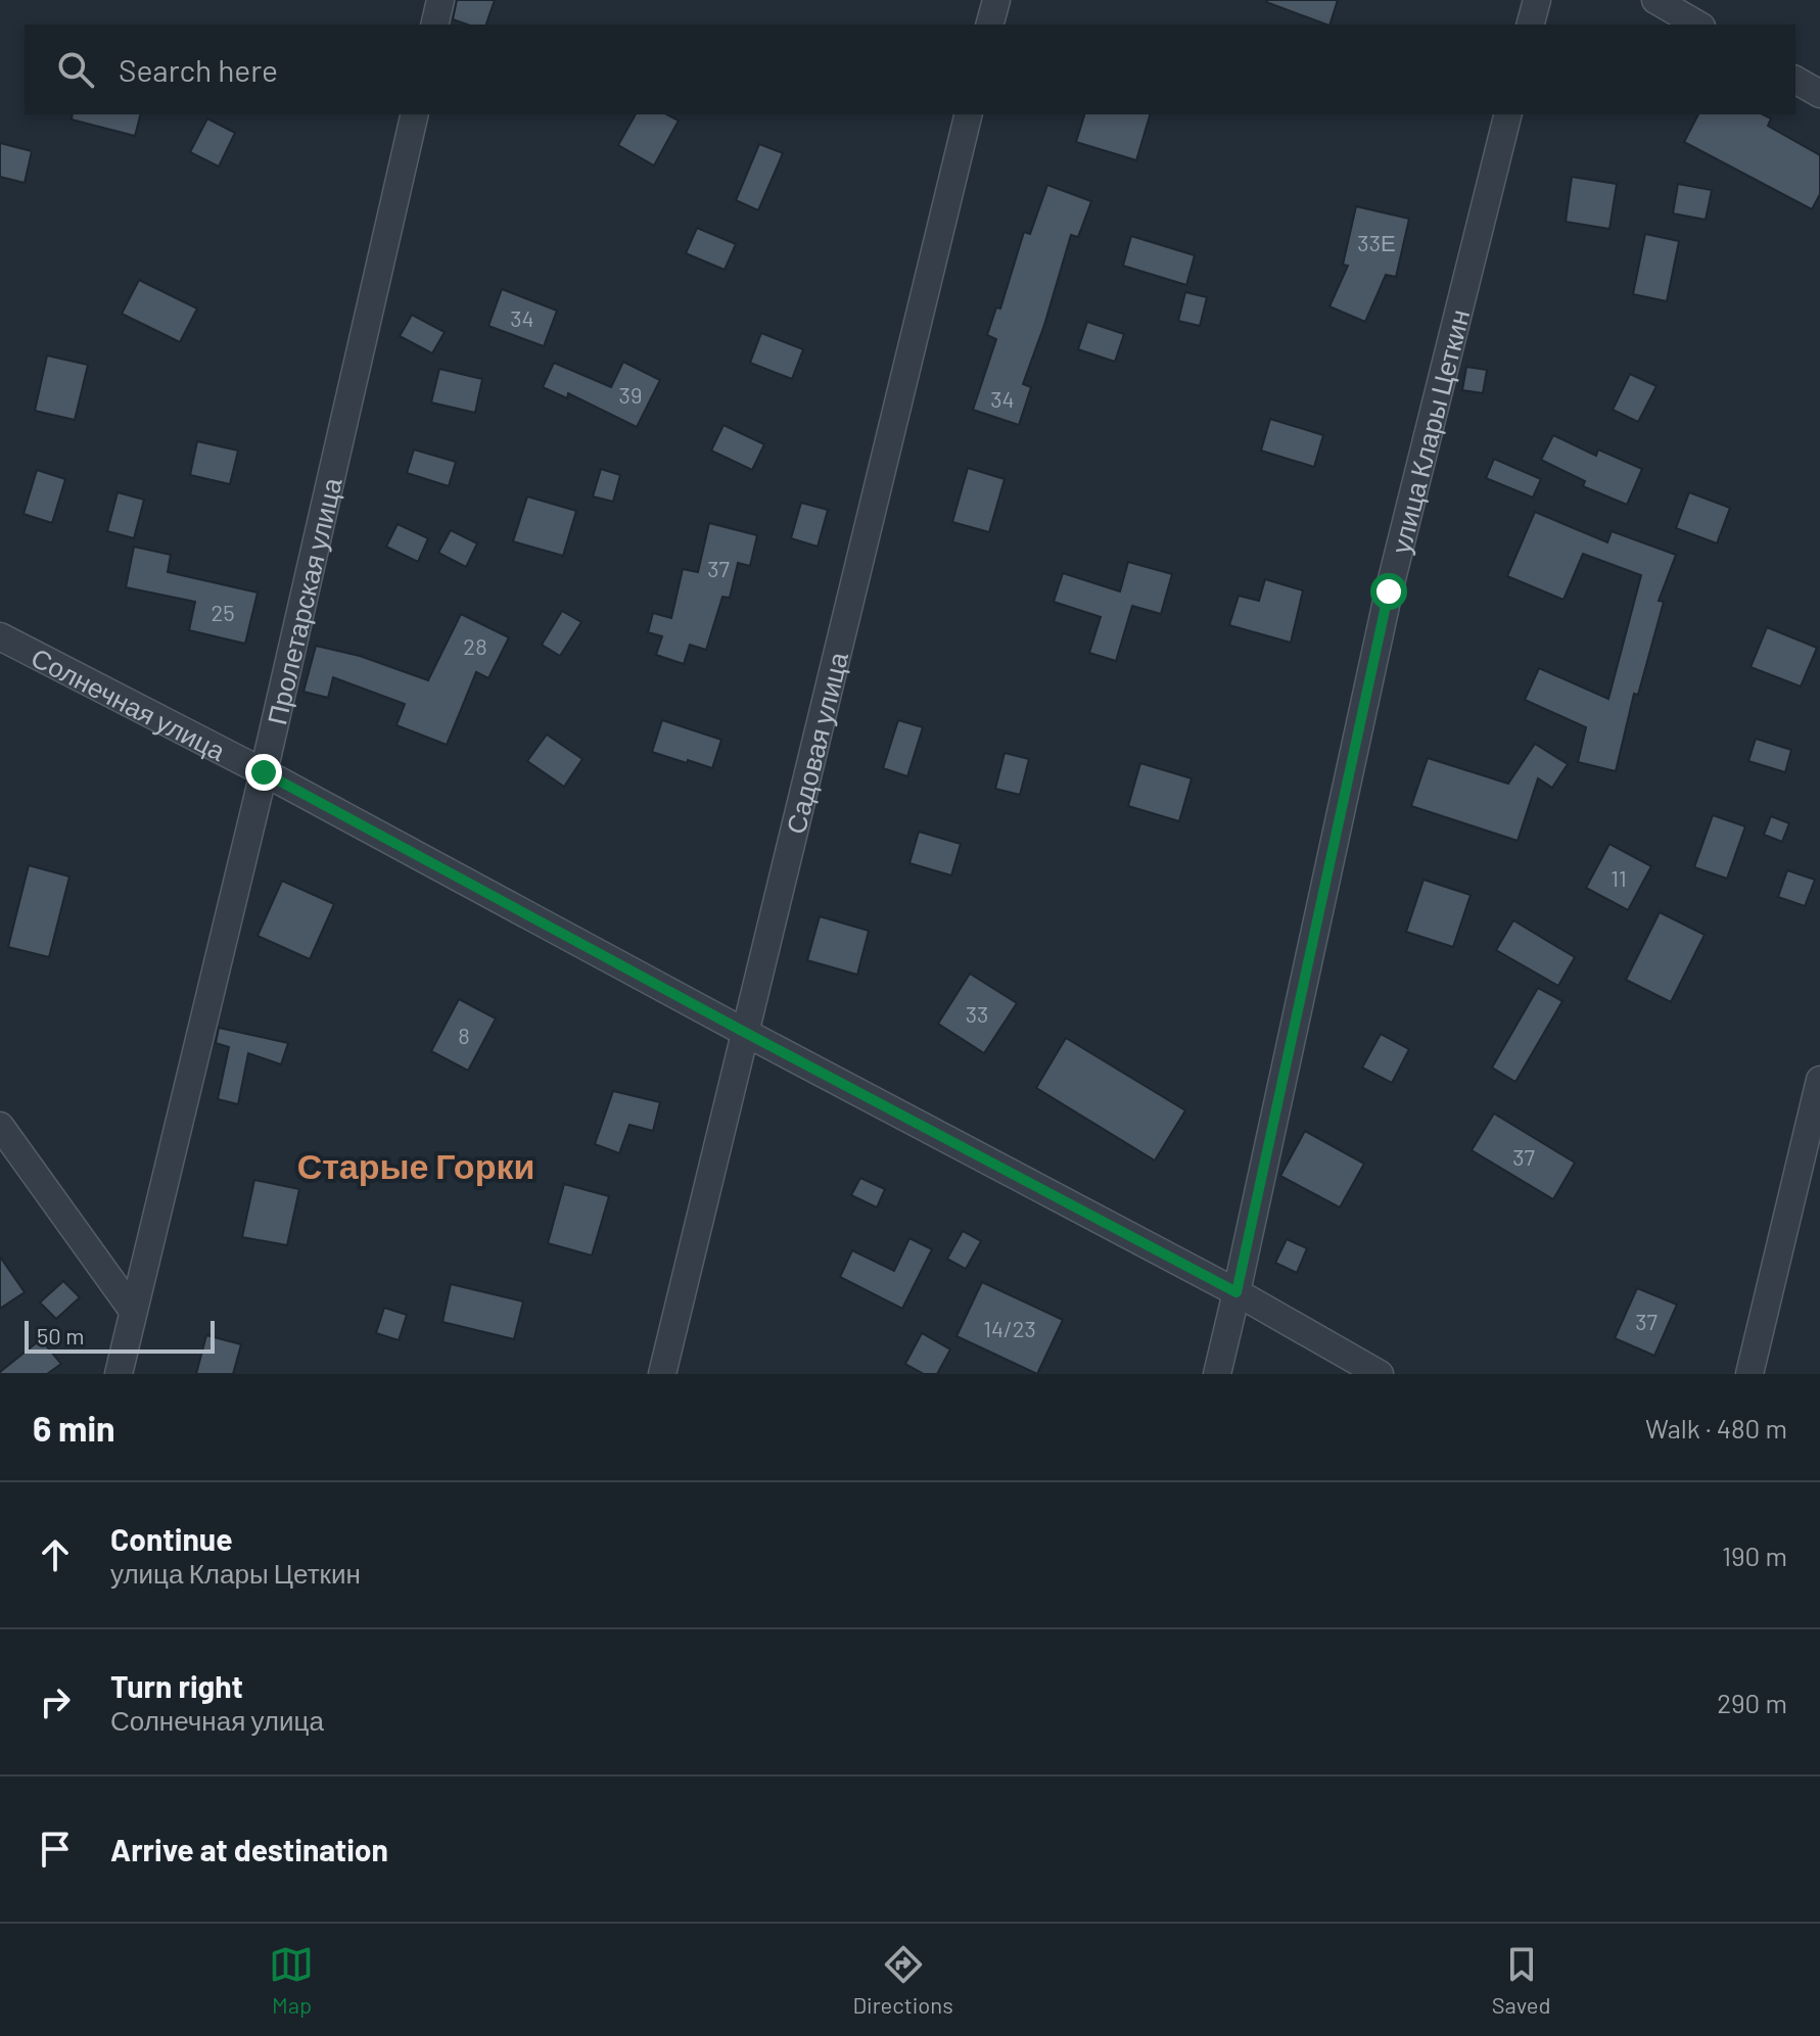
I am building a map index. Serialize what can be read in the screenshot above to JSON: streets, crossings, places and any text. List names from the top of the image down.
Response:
{
  "streets": {
    "street": [
      "улица Клары Цеткин",
      "Пролетарская улица",
      "Солнечная улица",
      "Садовая улица"
    ]
  },
  "crossings": [
    ["улица Клары Цеткин", "Солнечная улица"],
    ["Пролетарская улица", "Солнечная улица"],
    ["Солнечная улица", "Садовая улица"]
  ],
  "districts": ["Старые Горки"],
  "house_numbers": [
    "33Е",
    "34",
    "39",
    "34",
    "37",
    "25",
    "28",
    "11",
    "33",
    "8",
    "37",
    "37",
    "14/23"
  ],
  "scale_bar": "50 m",
  "page": {
    "search": "Search here",
    "scale": "50 m",
    "heading": ["6 min", "Walk · 480 m"],
    "list": [
      ["Continue", "улица Клары Цеткин", "190 m"],
      ["Turn right", "Солнечная улица", "290 m"],
      "Arrive at destination"
    ],
    "nav": ["Map", "Directions", "Saved"]
  }
}
